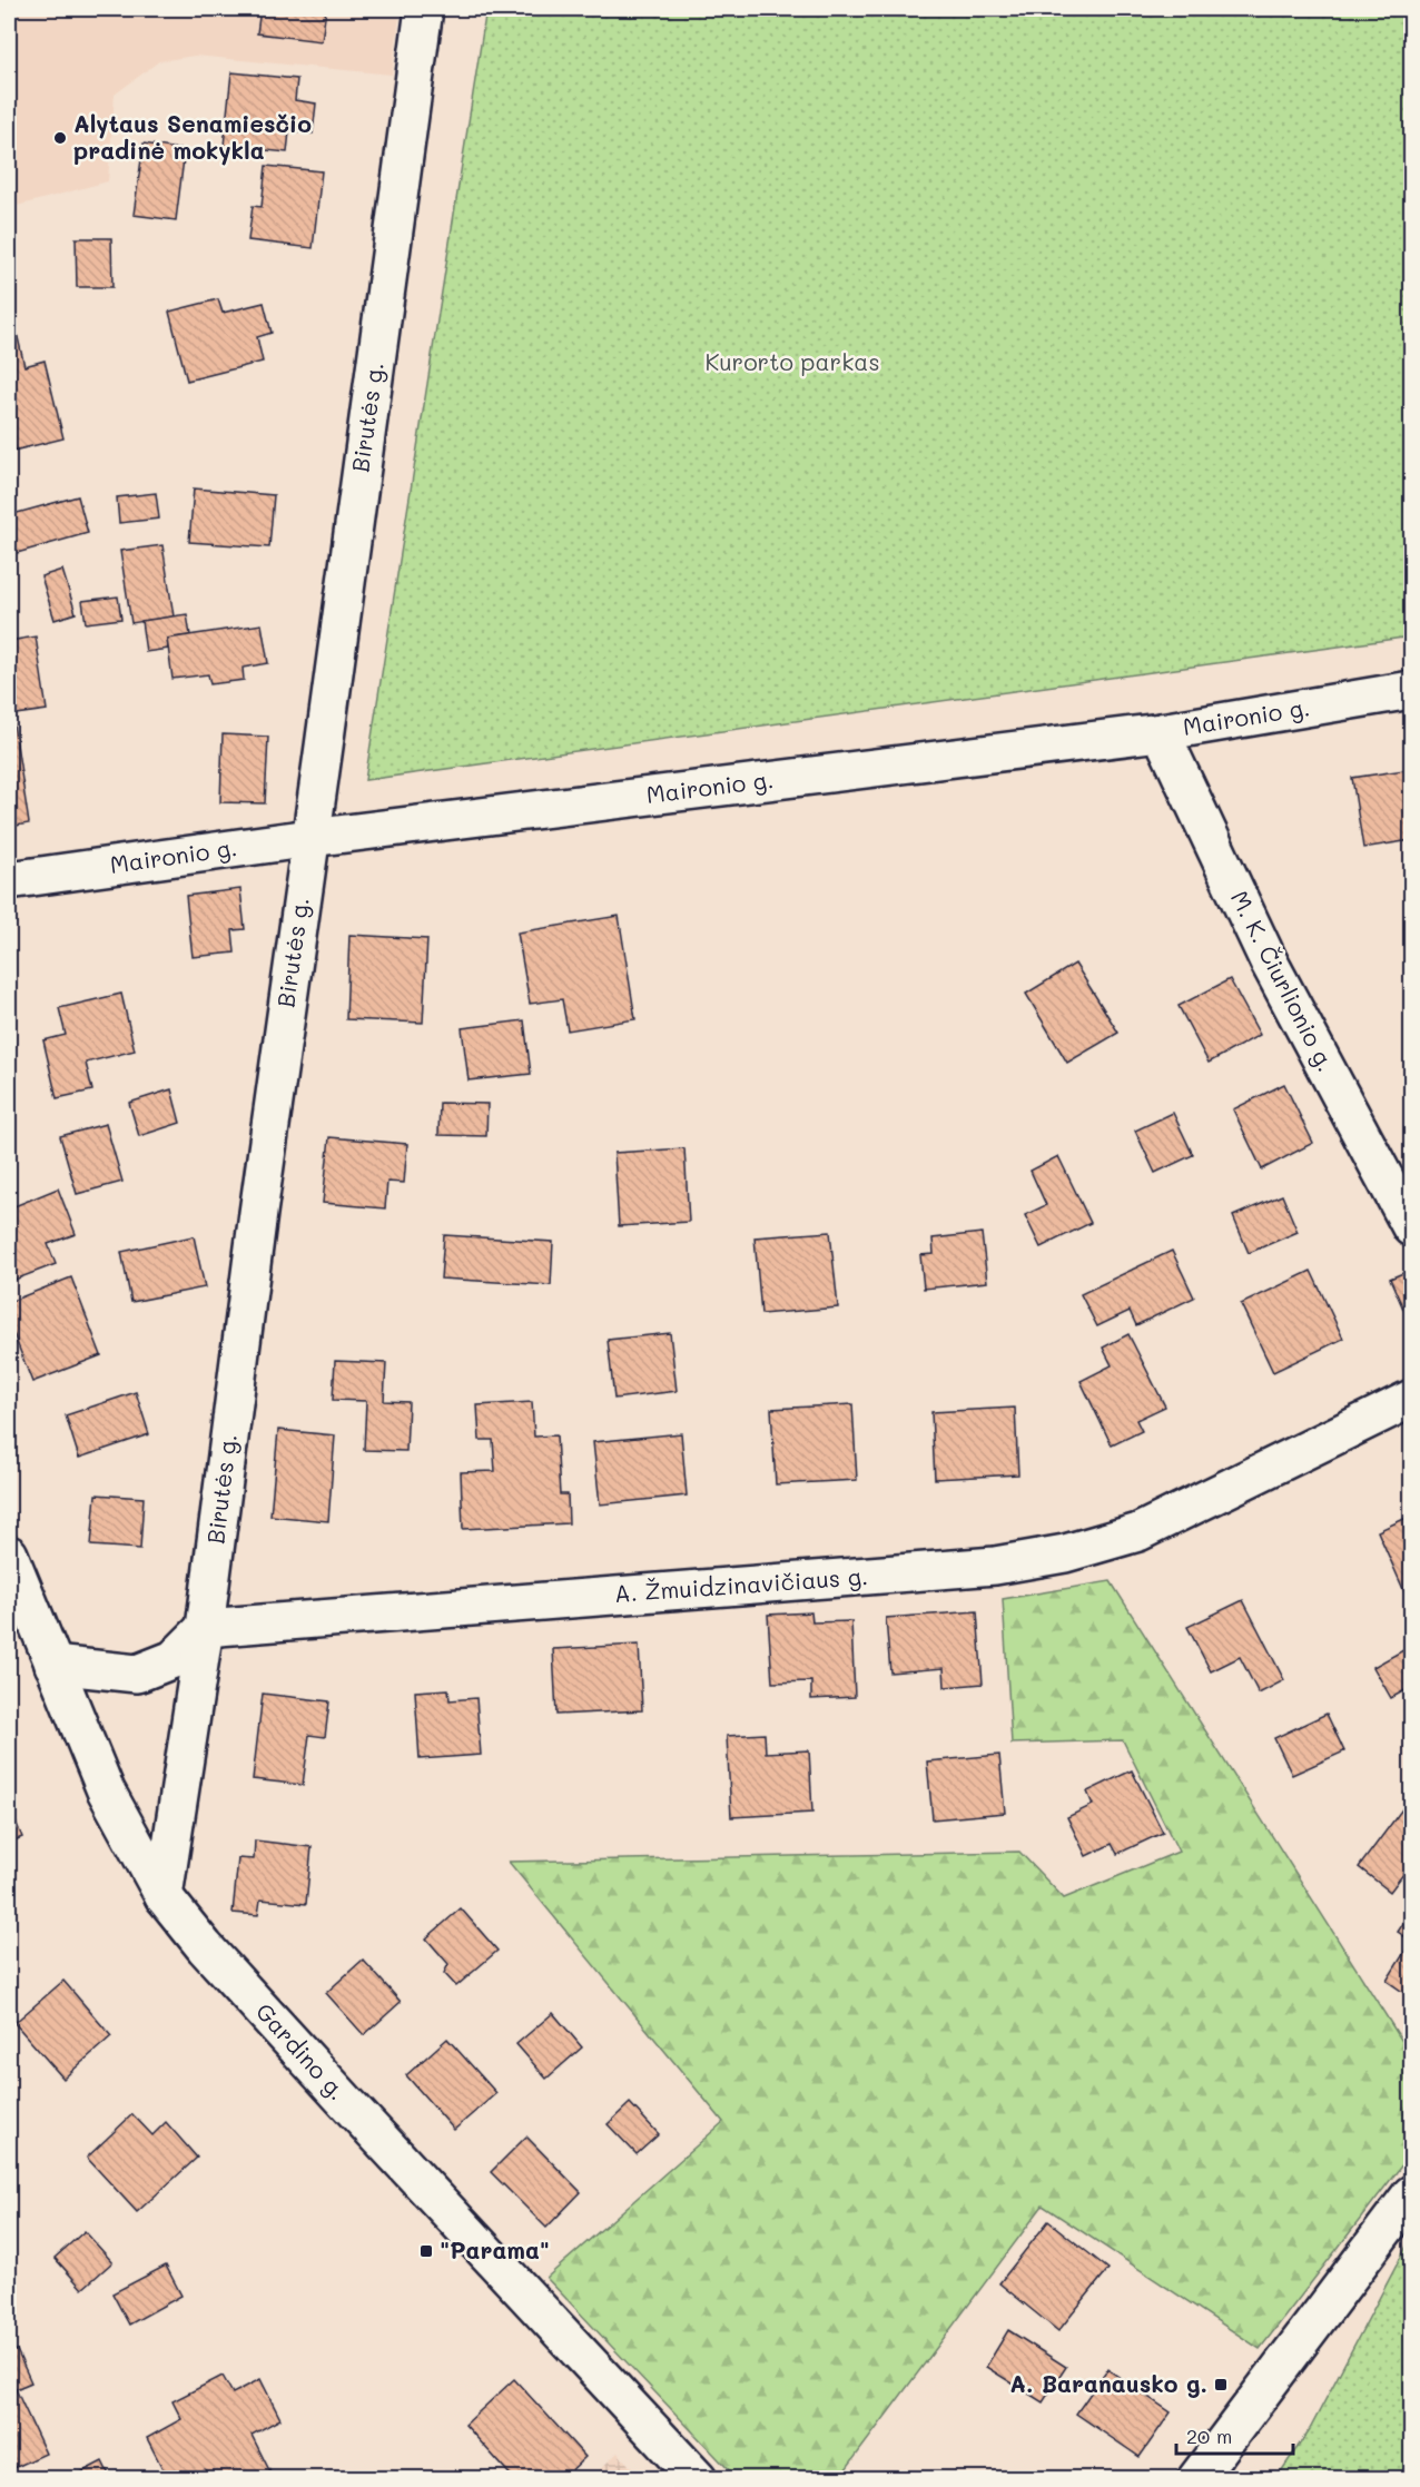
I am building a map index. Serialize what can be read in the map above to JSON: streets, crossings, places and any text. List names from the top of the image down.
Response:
{
  "streets": {
    "street": [
      "Birutės g.",
      "Maironio g.",
      "M. K. Čiurlionio g.",
      "A. Žmuidzinavičiaus g.",
      "Gardino g."
    ]
  },
  "crossings": [
    ["Birutės g.", "Maironio g."],
    ["Birutės g.", "A. Žmuidzinavičiaus g."],
    ["Birutės g.", "Gardino g."],
    ["Maironio g.", "M. K. Čiurlionio g."]
  ],
  "parks": ["Kurorto parkas"],
  "places": {
    "other": ["Alytaus Senamiesčio pradinė mokykla"],
    "transit": ["\"Parama\"", "A. Baranausko g."]
  },
  "scale_bar": "20 m"
}
